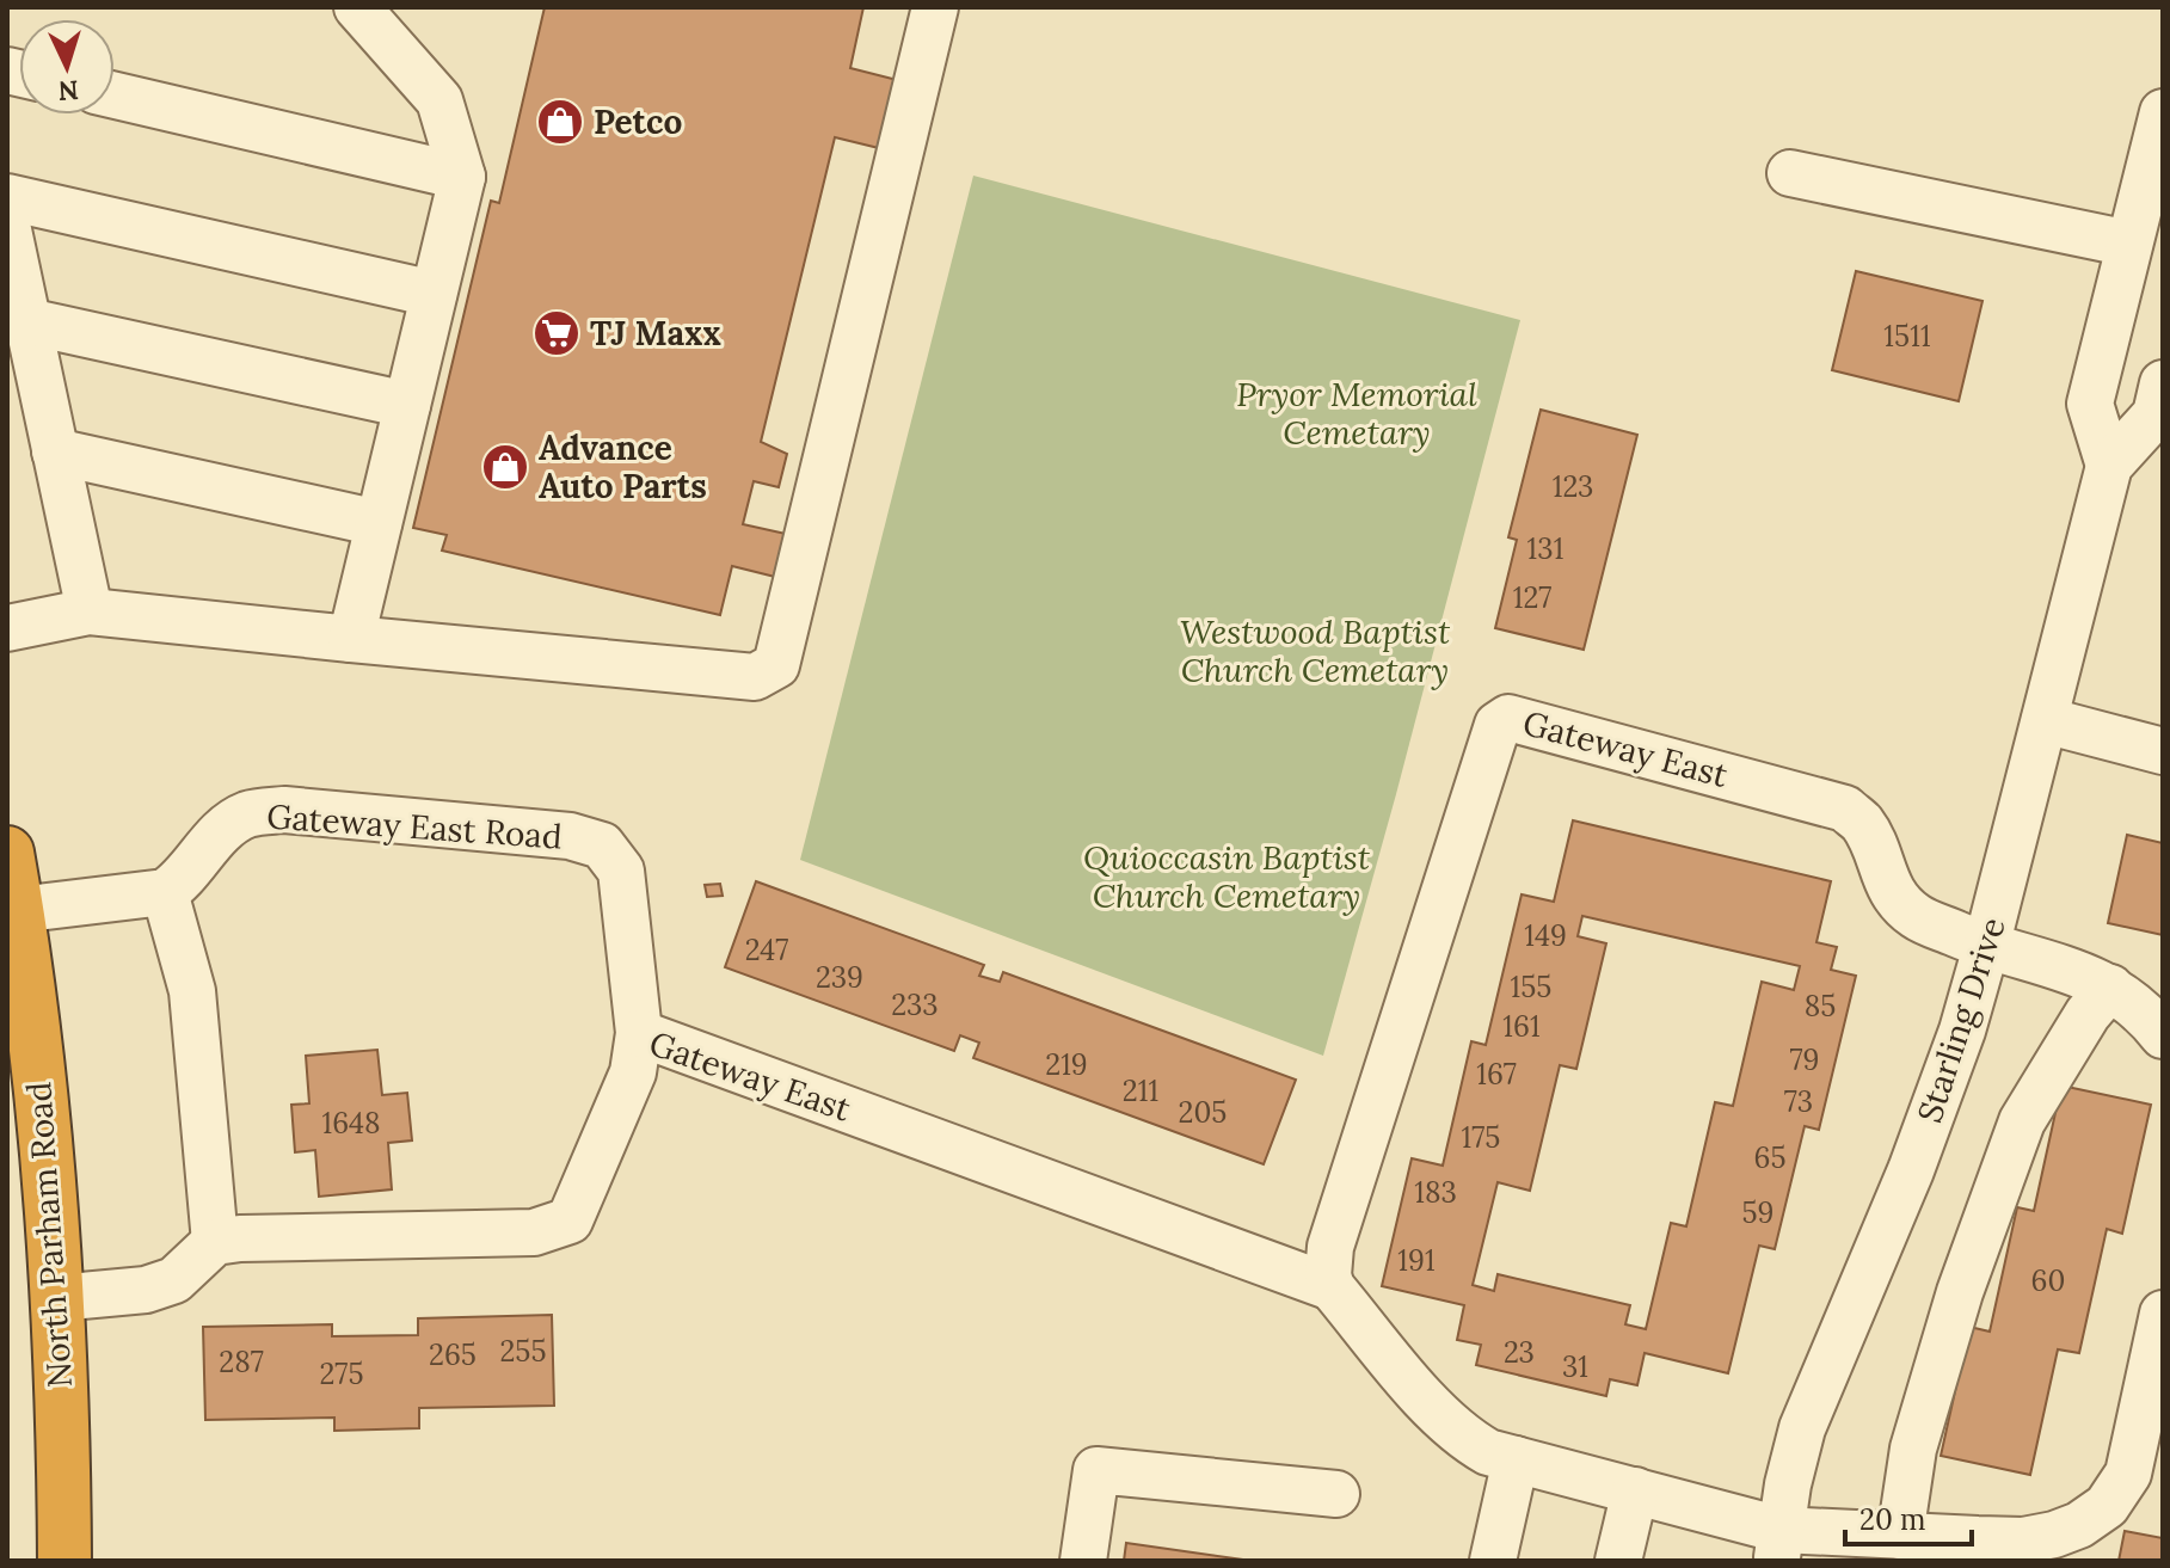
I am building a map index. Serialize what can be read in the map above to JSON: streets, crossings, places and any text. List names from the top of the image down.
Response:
{
  "streets": {
    "highway": ["North Parham Road"],
    "street": ["Gateway East", "Gateway East Road", "Starling Drive"]
  },
  "crossings": [
    ["Gateway East", "Gateway East Road"],
    ["Gateway East", "Starling Drive"]
  ],
  "parks": ["Pryor Memorial Cemetary", "Westwood Baptist Church Cemetary", "Quioccasin Baptist Church Cemetary"],
  "places": {
    "shop": ["Petco", "Advance Auto Parts"],
    "supermarket": ["TJ Maxx"]
  },
  "house_numbers": [
    "1511",
    "123",
    "131",
    "127",
    "149",
    "247",
    "239",
    "155",
    "233",
    "85",
    "161",
    "79",
    "219",
    "167",
    "211",
    "73",
    "205",
    "1648",
    "175",
    "65",
    "183",
    "59",
    "191",
    "60",
    "255",
    "23",
    "265",
    "287",
    "31",
    "275"
  ],
  "scale_bar": "20 m",
  "north": "bottom"
}
